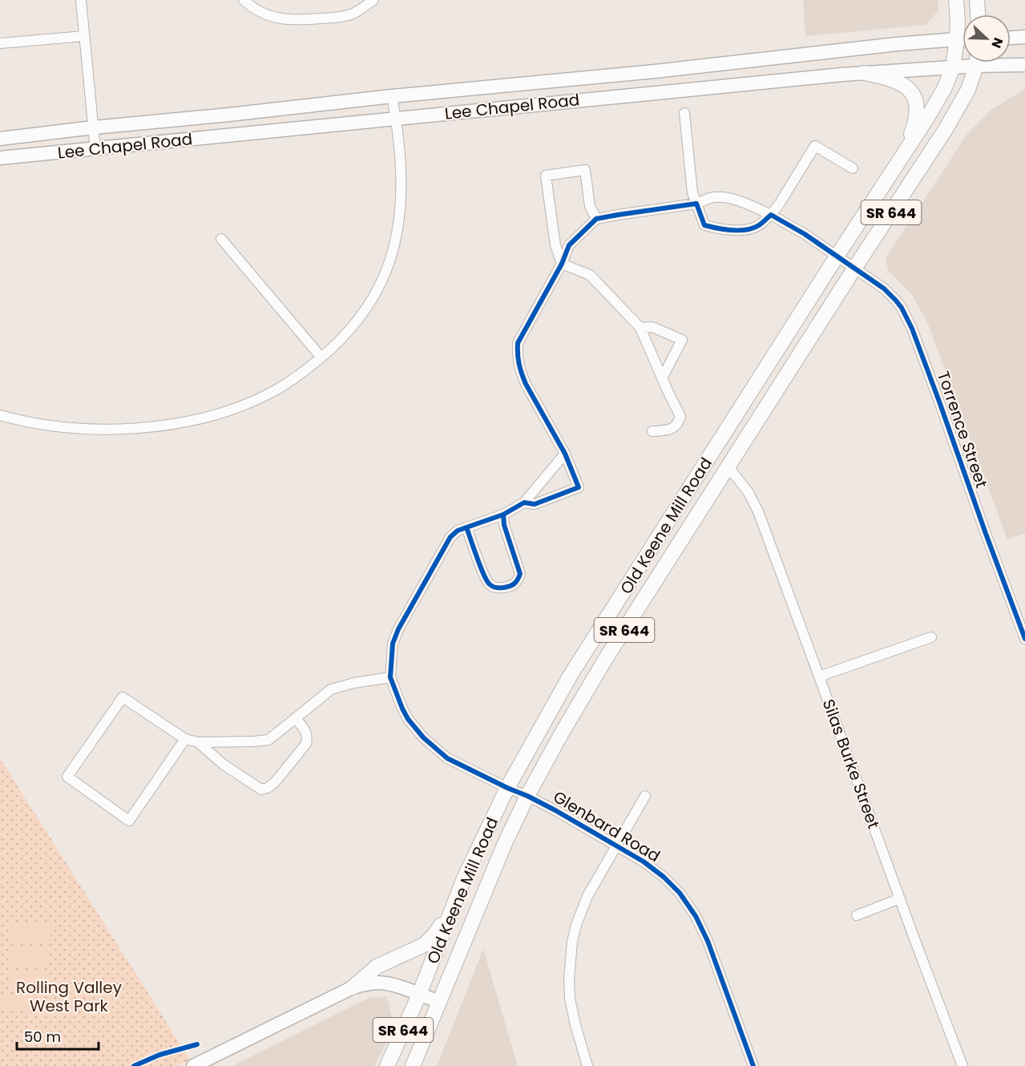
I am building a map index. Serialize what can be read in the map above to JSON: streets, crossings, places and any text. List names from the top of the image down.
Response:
{
  "streets": {
    "main road": ["Lee Chapel Road", "SR 644", "Old Keene Mill Road"],
    "street": ["Torrence Street", "Silas Burke Street", "Glenbard Road"]
  },
  "crossings": [
    ["Lee Chapel Road", "Old Keene Mill Road"],
    ["Torrence Street", "Old Keene Mill Road"],
    ["Old Keene Mill Road", "Silas Burke Street"],
    ["Old Keene Mill Road", "Glenbard Road"]
  ],
  "parks": ["Rolling Valley West Park"],
  "scale_bar": "50 m",
  "north": "right"
}
